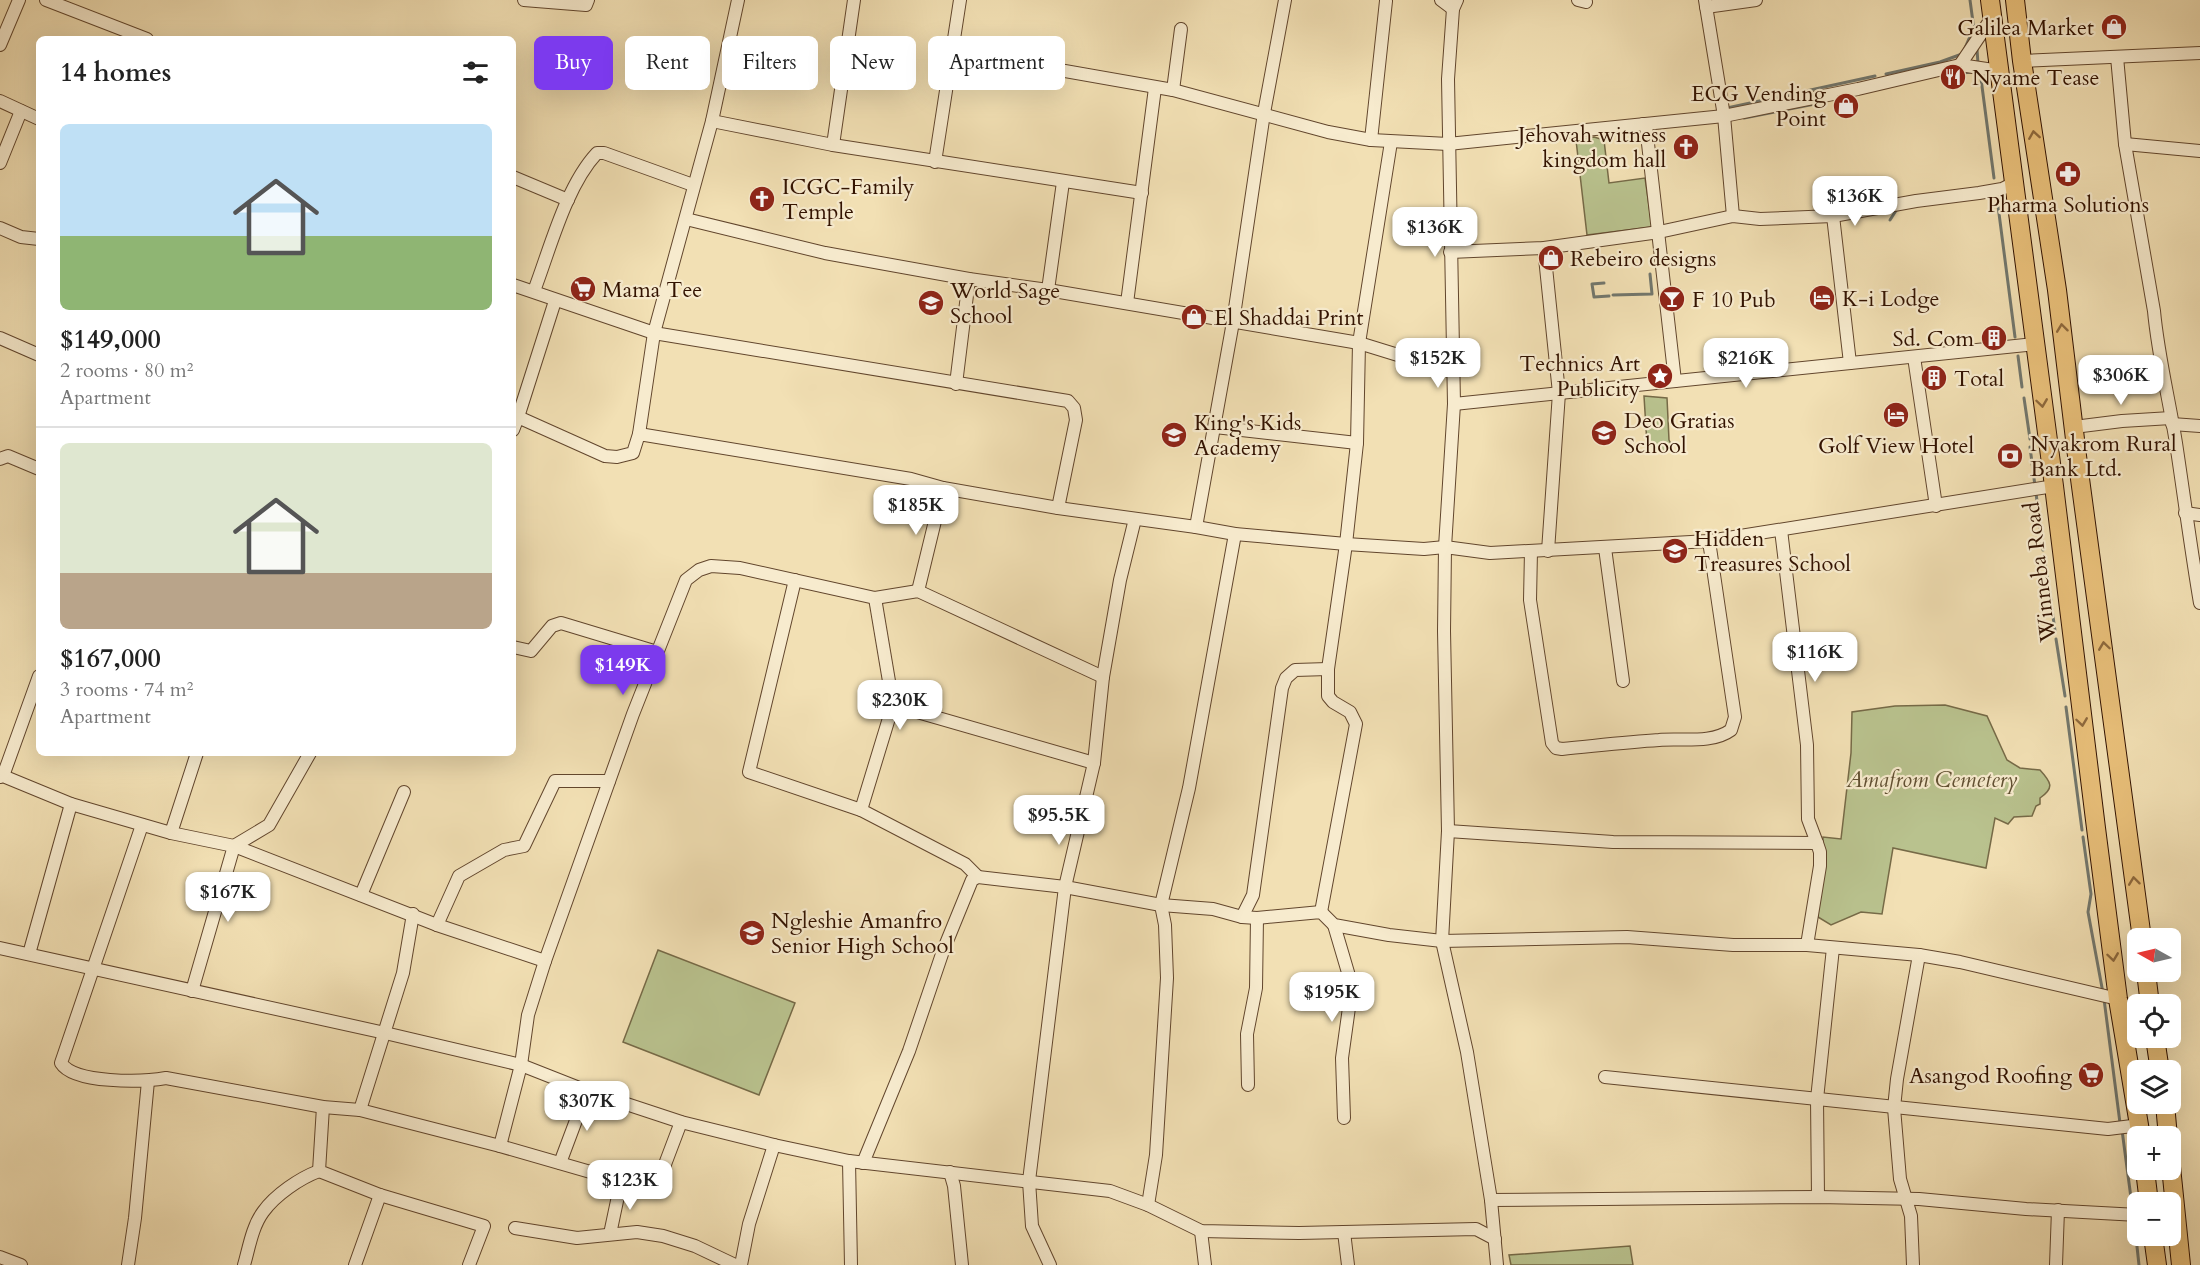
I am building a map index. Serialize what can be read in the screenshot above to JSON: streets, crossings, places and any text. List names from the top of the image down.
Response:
{
  "streets": {
    "highway": ["Winneba Road"]
  },
  "parks": ["Amafrom Cemetery"],
  "places": {
    "shop": [
      "Galilea Market",
      "ECG Vending Point",
      "Rebeiro designs",
      "El Shaddai Print"
    ],
    "restaurant": ["Nyame Tease"],
    "church": ["Jehovah witness kingdom hall", "ICGC-Family Temple"],
    "pharmacy": ["Pharma Solutions"],
    "supermarket": ["Mama Tee", "Asangod Roofing"],
    "hotel": ["K-i Lodge", "Golf View Hotel"],
    "bar": ["F 10 Pub"],
    "school or university": [
      "World Sage School",
      "Deo Gratias School",
      "King's Kids Academy",
      "Hidden Treasures School",
      "Ngleshie Amanfro Senior High School"
    ],
    "building": ["Sd. Com", "Total"],
    "place": ["Technics Art Publicity"],
    "bank": ["Nyakrom Rural Bank Ltd."]
  },
  "north": "left",
  "page": {
    "chip": [
      "Buy",
      "Rent",
      "Filters",
      "New",
      "Apartment"
    ],
    "heading": "14 homes",
    "list": [
      {
        "name": "$149,000",
        "note": "2 rooms · 80 m² · Apartment"
      },
      {
        "name": "$167,000",
        "note": "3 rooms · 74 m² · Apartment"
      }
    ],
    "price": [
      "$136K",
      "$136K",
      "$152K",
      "$216K",
      "$306K",
      "$185K",
      "$116K",
      "$149K",
      "$230K",
      "$95.5K",
      "$167K",
      "$195K",
      "$307K",
      "$123K"
    ],
    "map_buttons": ["+", "−"]
  }
}
